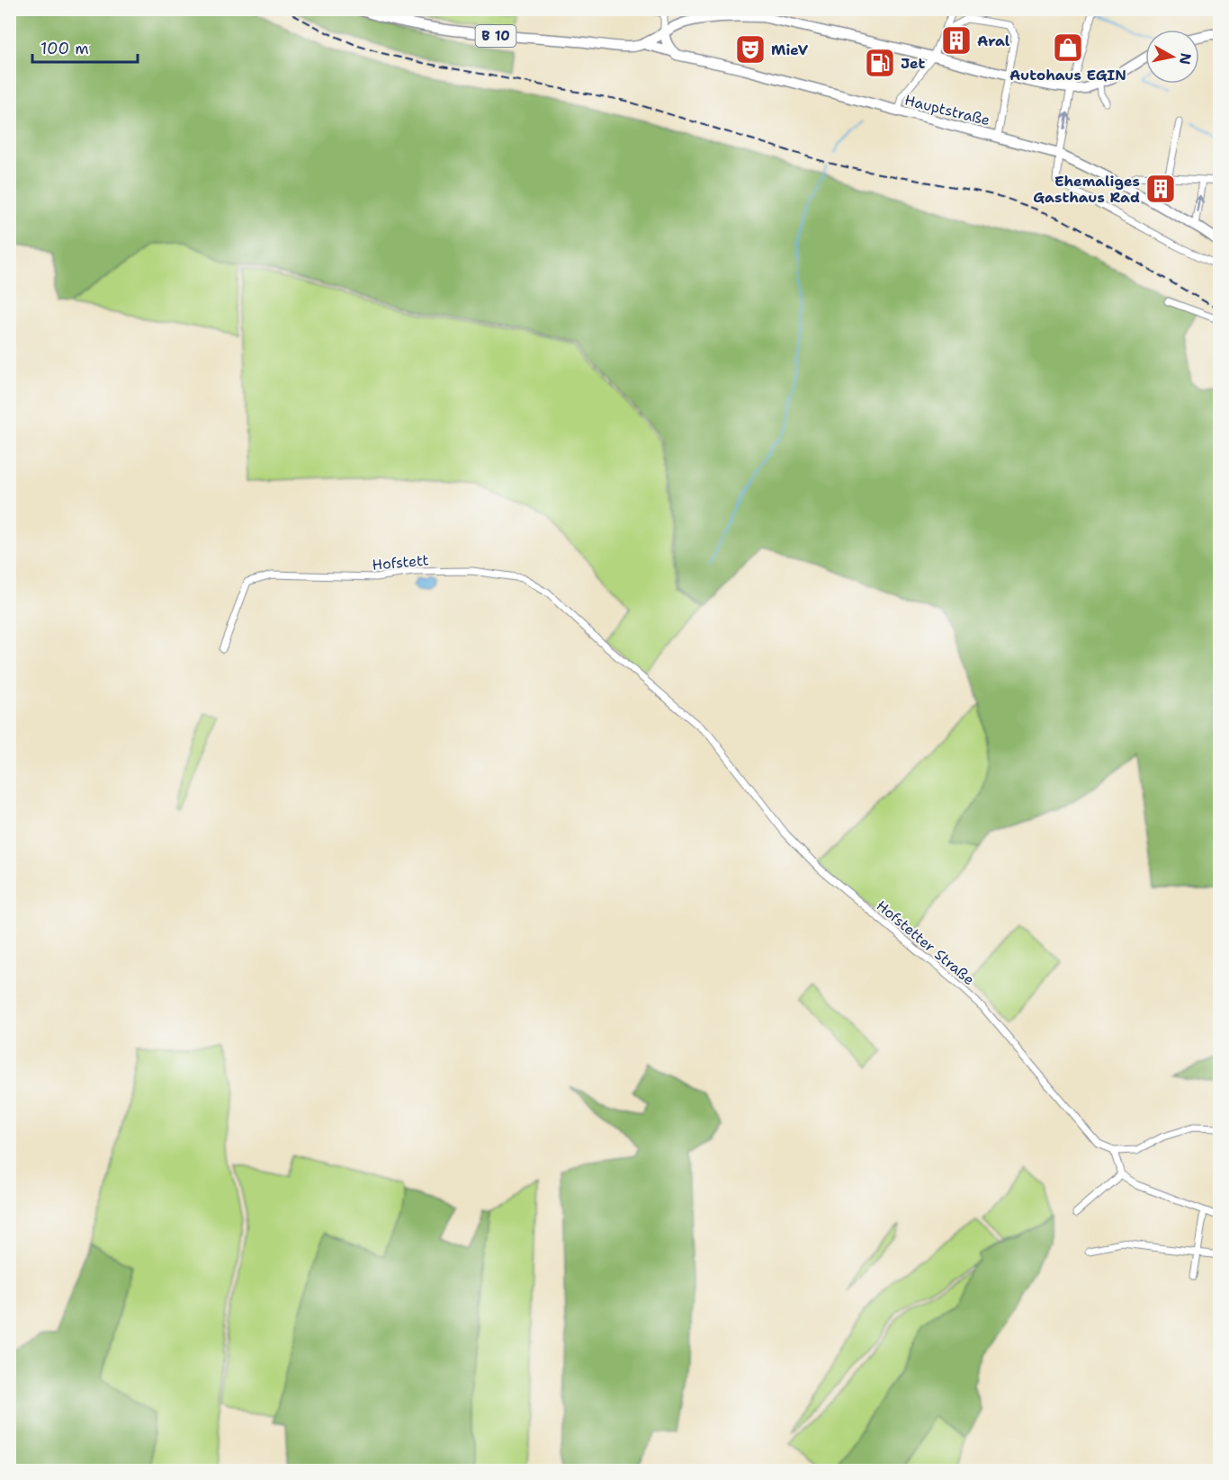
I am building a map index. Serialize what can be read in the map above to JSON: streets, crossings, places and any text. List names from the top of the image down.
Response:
{
  "streets": {
    "main road": ["B 10", "Hauptstraße"],
    "street": ["Hofstett", "Hofstetter Straße"]
  },
  "crossings": [
    ["B 10", "Hauptstraße"],
    ["Hofstett", "Hofstetter Straße"]
  ],
  "places": {
    "building": ["Aral", "Ehemaliges Gasthaus Rad"],
    "shop": ["Autohaus EGIN"],
    "theatre": ["MieV"],
    "fuel station": ["Jet"]
  },
  "scale_bar": "100 m",
  "north": "right"
}
